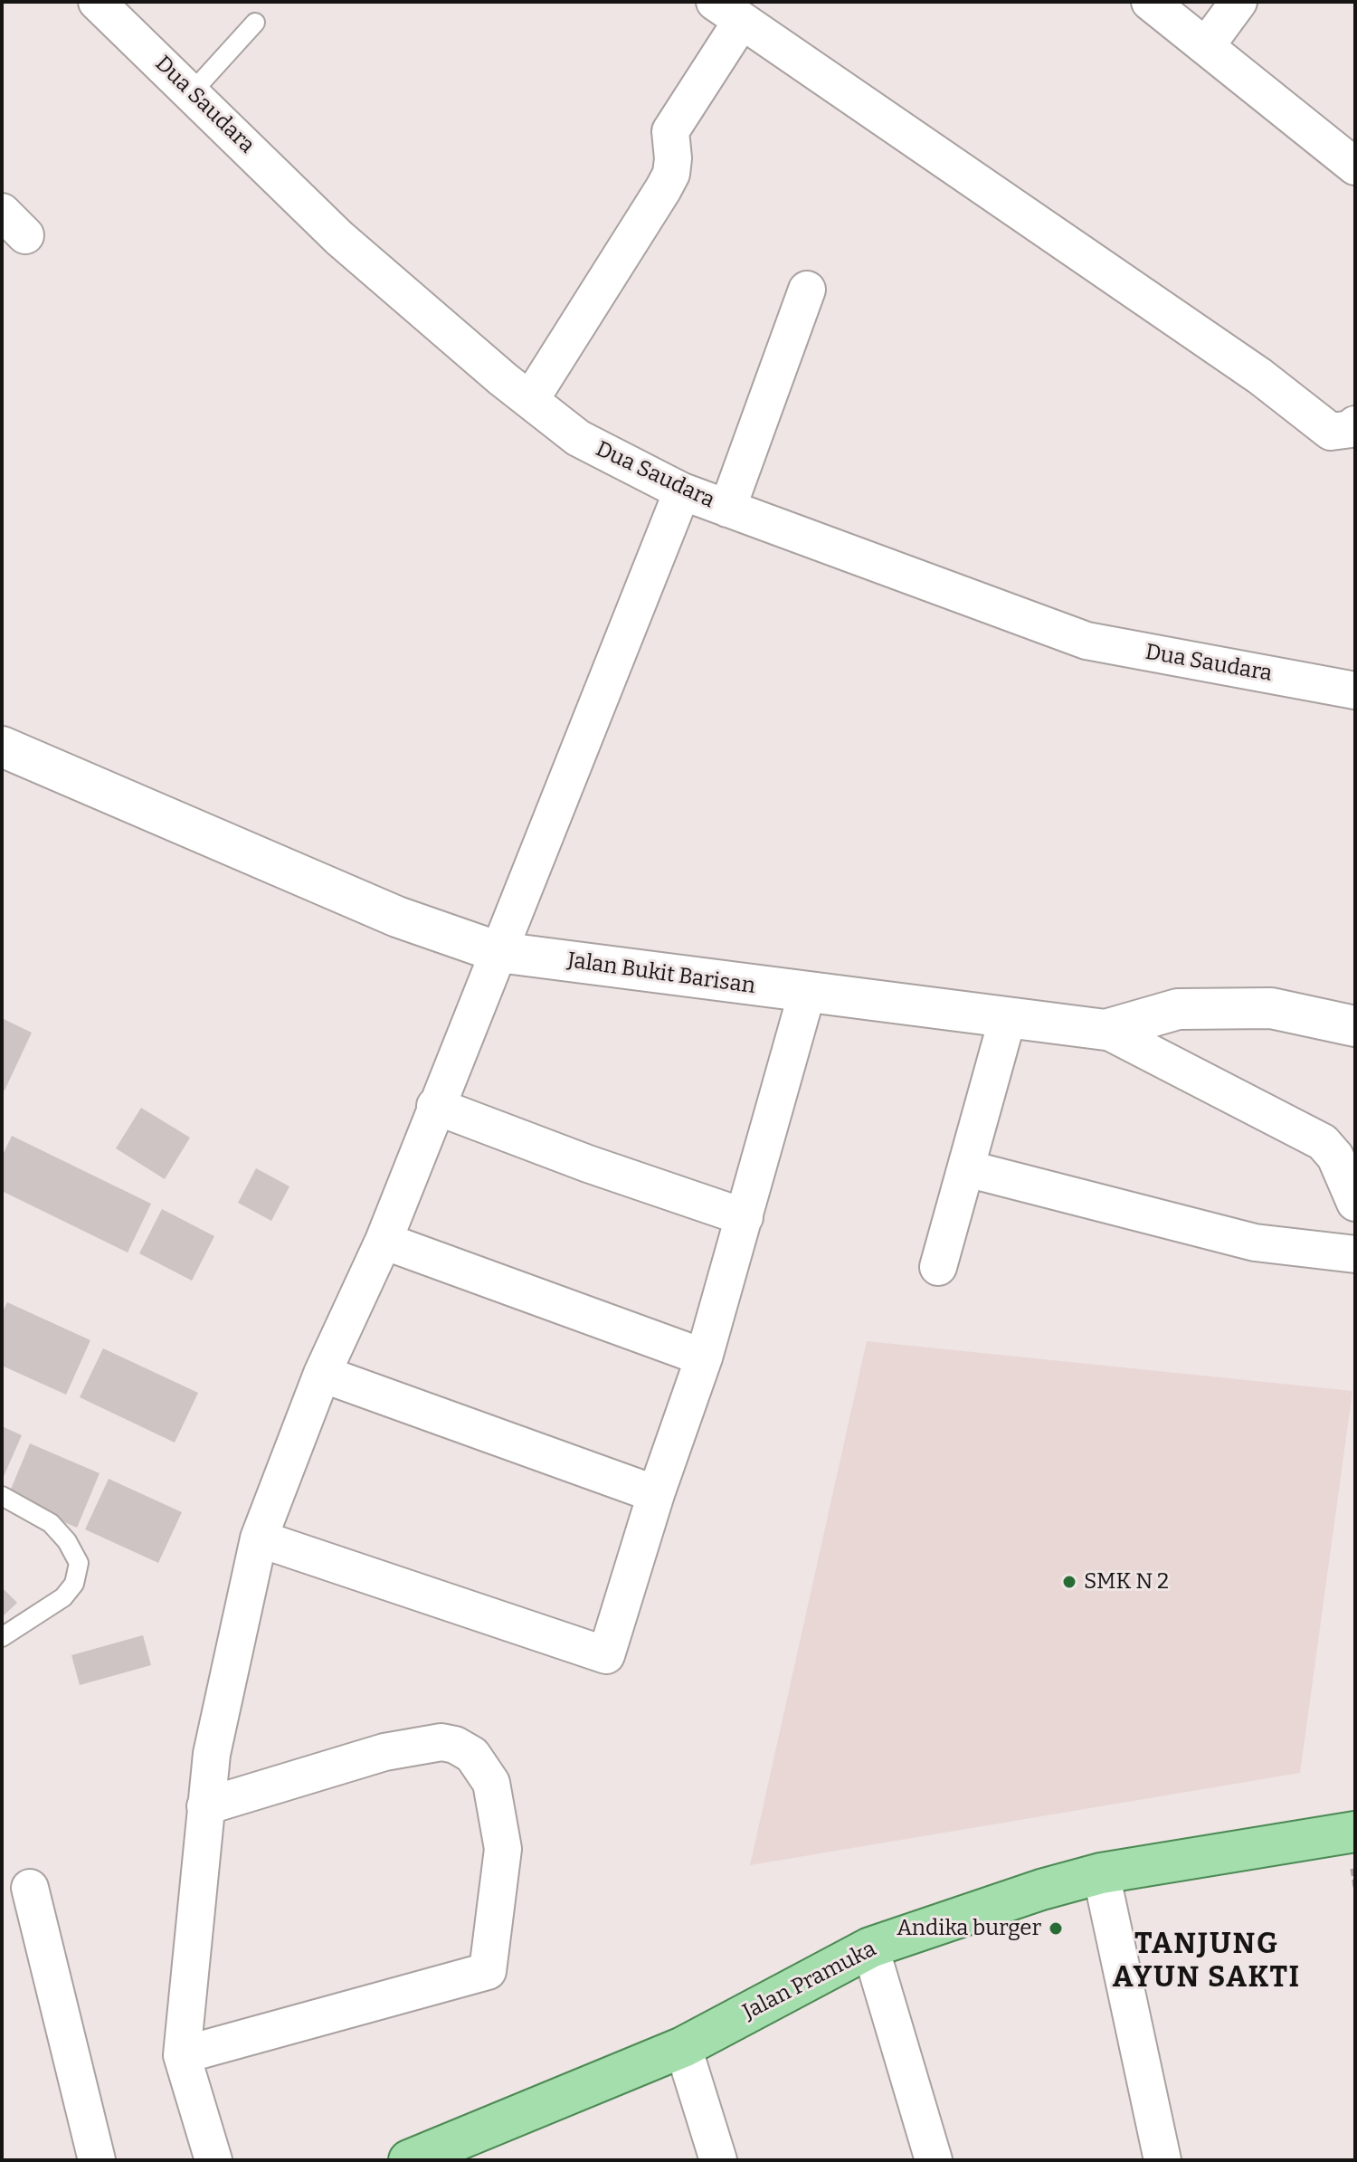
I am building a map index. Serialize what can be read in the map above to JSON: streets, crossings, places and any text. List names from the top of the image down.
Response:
{
  "streets": {
    "main road": ["Jalan Pramuka"],
    "street": ["Dua Saudara", "Jalan Bukit Barisan"]
  },
  "districts": ["TANJUNG AYUN SAKTI"],
  "places": ["SMK N 2", "Andika burger"]
}
